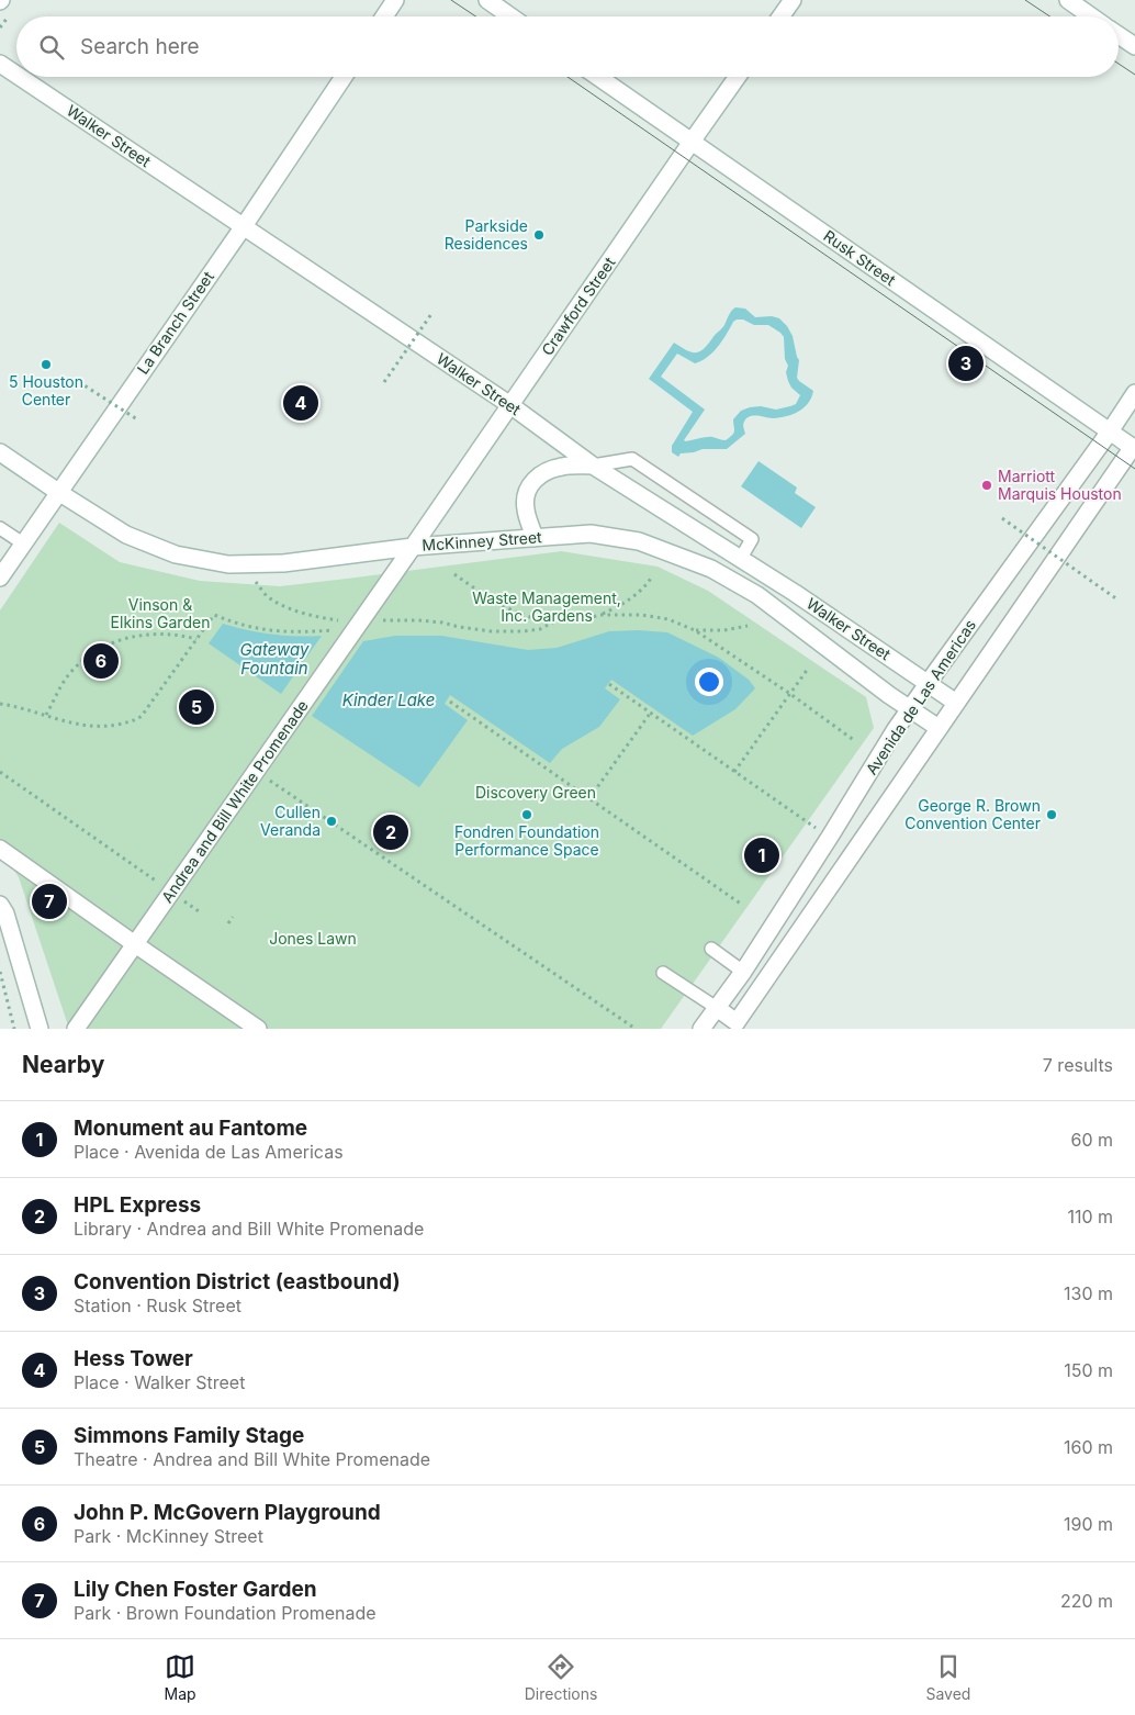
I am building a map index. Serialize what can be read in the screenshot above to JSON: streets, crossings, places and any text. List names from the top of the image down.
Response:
{
  "streets": {
    "street": [
      "Walker Street",
      "Rusk Street",
      "Crawford Street",
      "La Branch Street",
      "McKinney Street",
      "Avenida de Las Americas",
      "Andrea and Bill White Promenade"
    ]
  },
  "crossings": [
    ["Walker Street", "Crawford Street"],
    ["Walker Street", "La Branch Street"],
    ["Walker Street", "Avenida de Las Americas"],
    ["Rusk Street", "Crawford Street"],
    ["Rusk Street", "Avenida de Las Americas"],
    ["Crawford Street", "McKinney Street"],
    ["Crawford Street", "Andrea and Bill White Promenade"],
    ["La Branch Street", "McKinney Street"],
    ["McKinney Street", "Avenida de Las Americas"],
    ["McKinney Street", "Andrea and Bill White Promenade"]
  ],
  "water": ["Gateway Fountain", "Kinder Lake"],
  "parks": [
    "Waste Management, Inc. Gardens",
    "Vinson & Elkins Garden",
    "Discovery Green",
    "Jones Lawn"
  ],
  "places": [
    "Parkside Residences",
    "5 Houston Center",
    "Marriott Marquis Houston",
    "Fondren Foundation Performance Space",
    "George R. Brown Convention Center",
    "Cullen Veranda"
  ],
  "page": {
    "search": "Search here",
    "pins": [
      "3",
      "4",
      "6",
      "5",
      "2",
      "1",
      "7"
    ],
    "heading": ["Nearby", "7 results"],
    "list": [
      {
        "mark": "1",
        "name": "Monument au Fantome",
        "note": "Place · Avenida de Las Americas",
        "value": "60 m"
      },
      {
        "mark": "2",
        "name": "HPL Express",
        "note": "Library · Andrea and Bill White Promenade",
        "value": "110 m"
      },
      {
        "mark": "3",
        "name": "Convention District (eastbound)",
        "note": "Station · Rusk Street",
        "value": "130 m"
      },
      {
        "mark": "4",
        "name": "Hess Tower",
        "note": "Place · Walker Street",
        "value": "150 m"
      },
      {
        "mark": "5",
        "name": "Simmons Family Stage",
        "note": "Theatre · Andrea and Bill White Promenade",
        "value": "160 m"
      },
      {
        "mark": "6",
        "name": "John P. McGovern Playground",
        "note": "Park · McKinney Street",
        "value": "190 m"
      },
      {
        "mark": "7",
        "name": "Lily Chen Foster Garden",
        "note": "Park · Brown Foundation Promenade",
        "value": "220 m"
      }
    ],
    "nav": ["Map", "Directions", "Saved"]
  }
}
